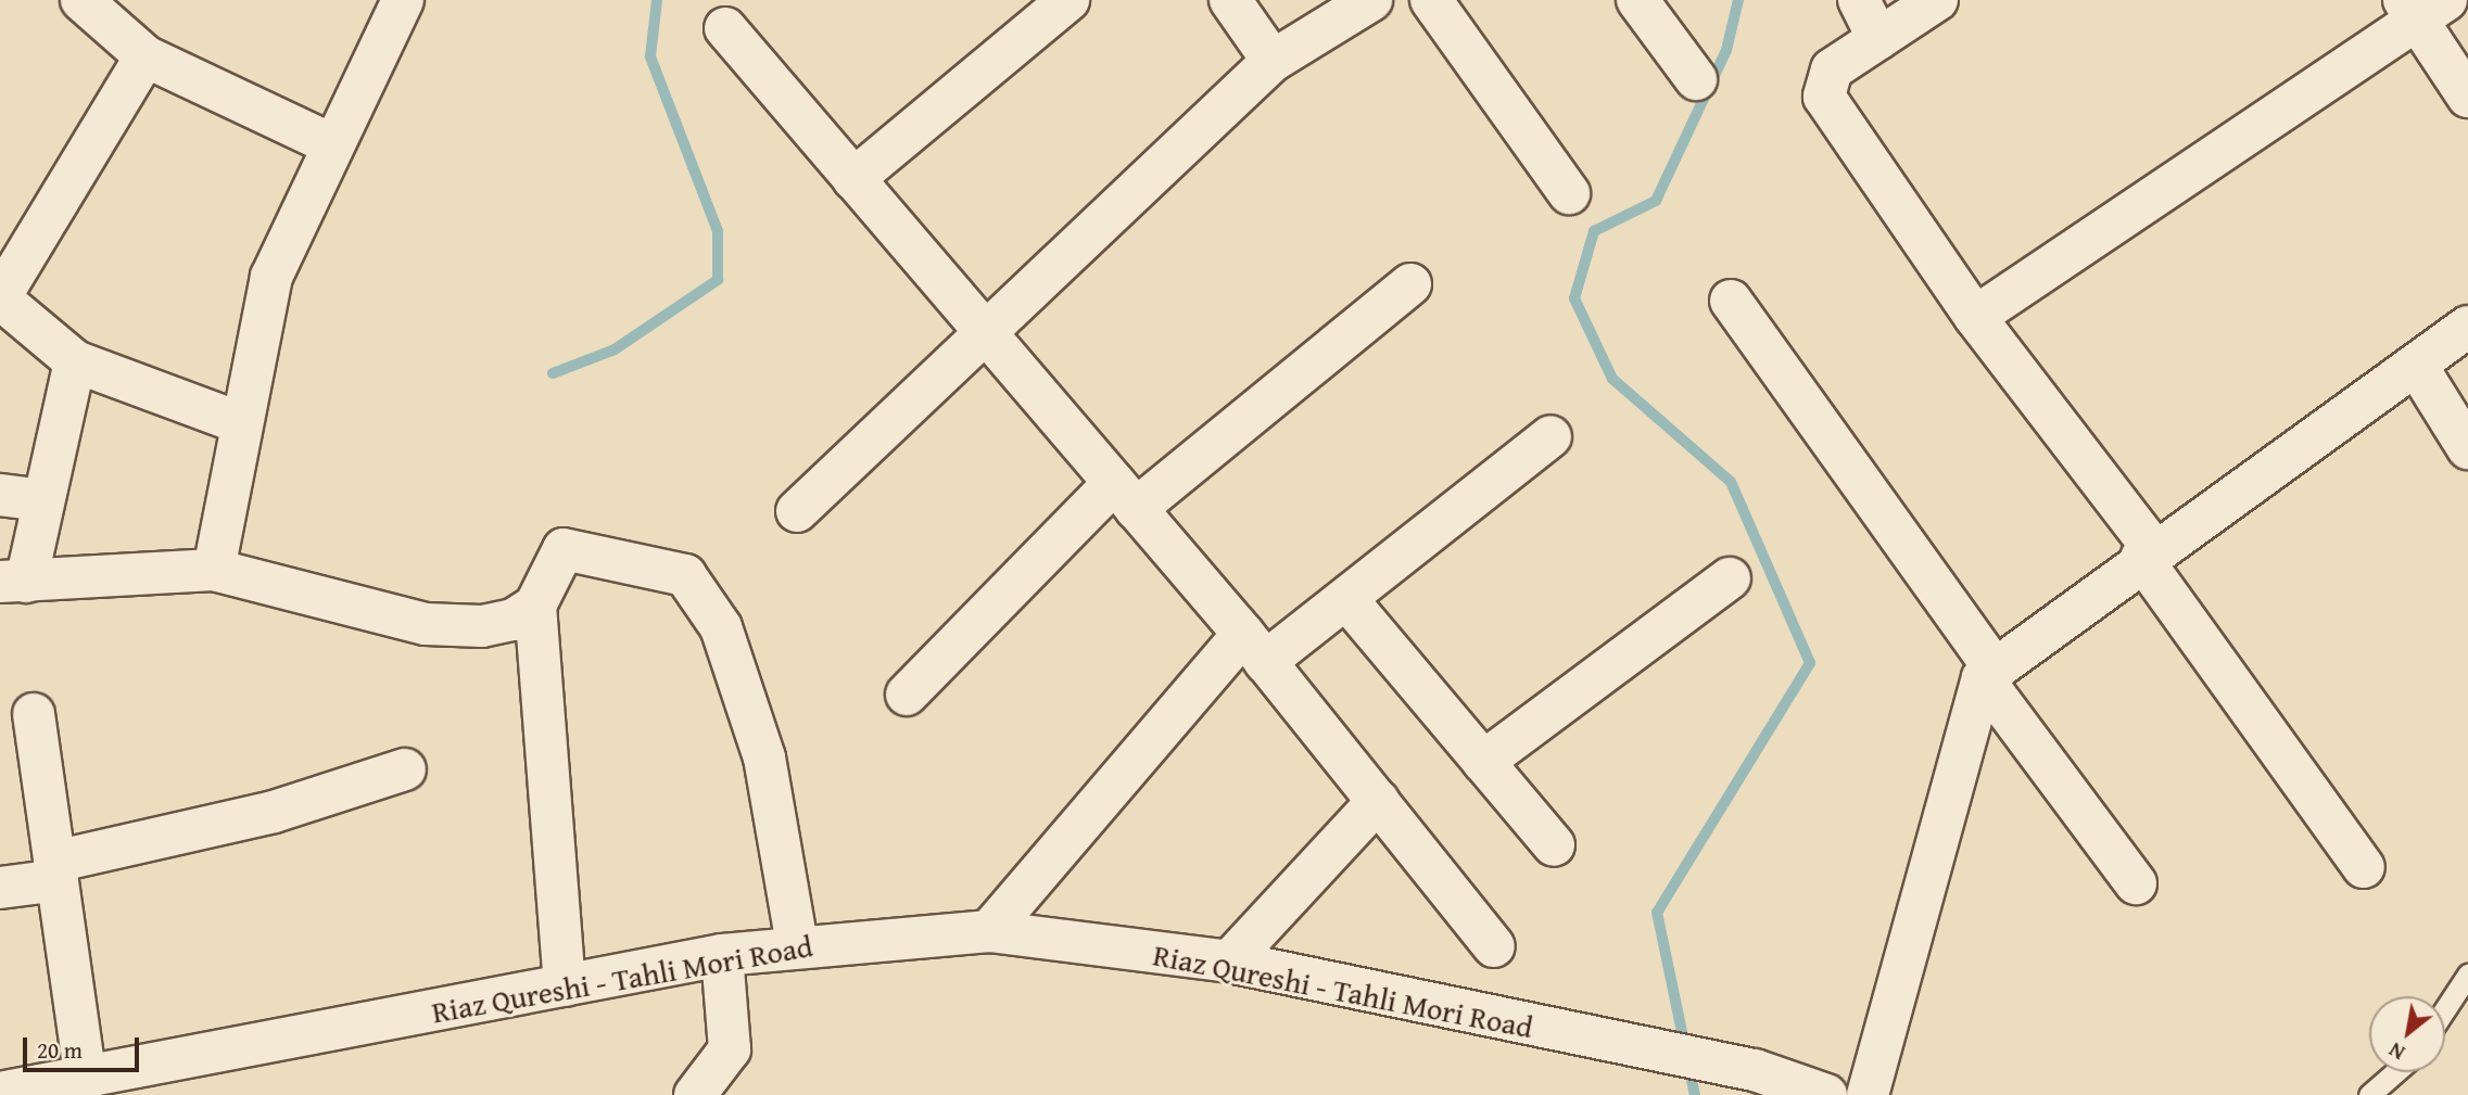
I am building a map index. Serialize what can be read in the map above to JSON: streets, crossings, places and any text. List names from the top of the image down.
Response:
{
  "streets": {
    "street": ["Riaz Qureshi - Tahli Mori Road"]
  },
  "scale_bar": "20 m",
  "north": "bottom left"
}
